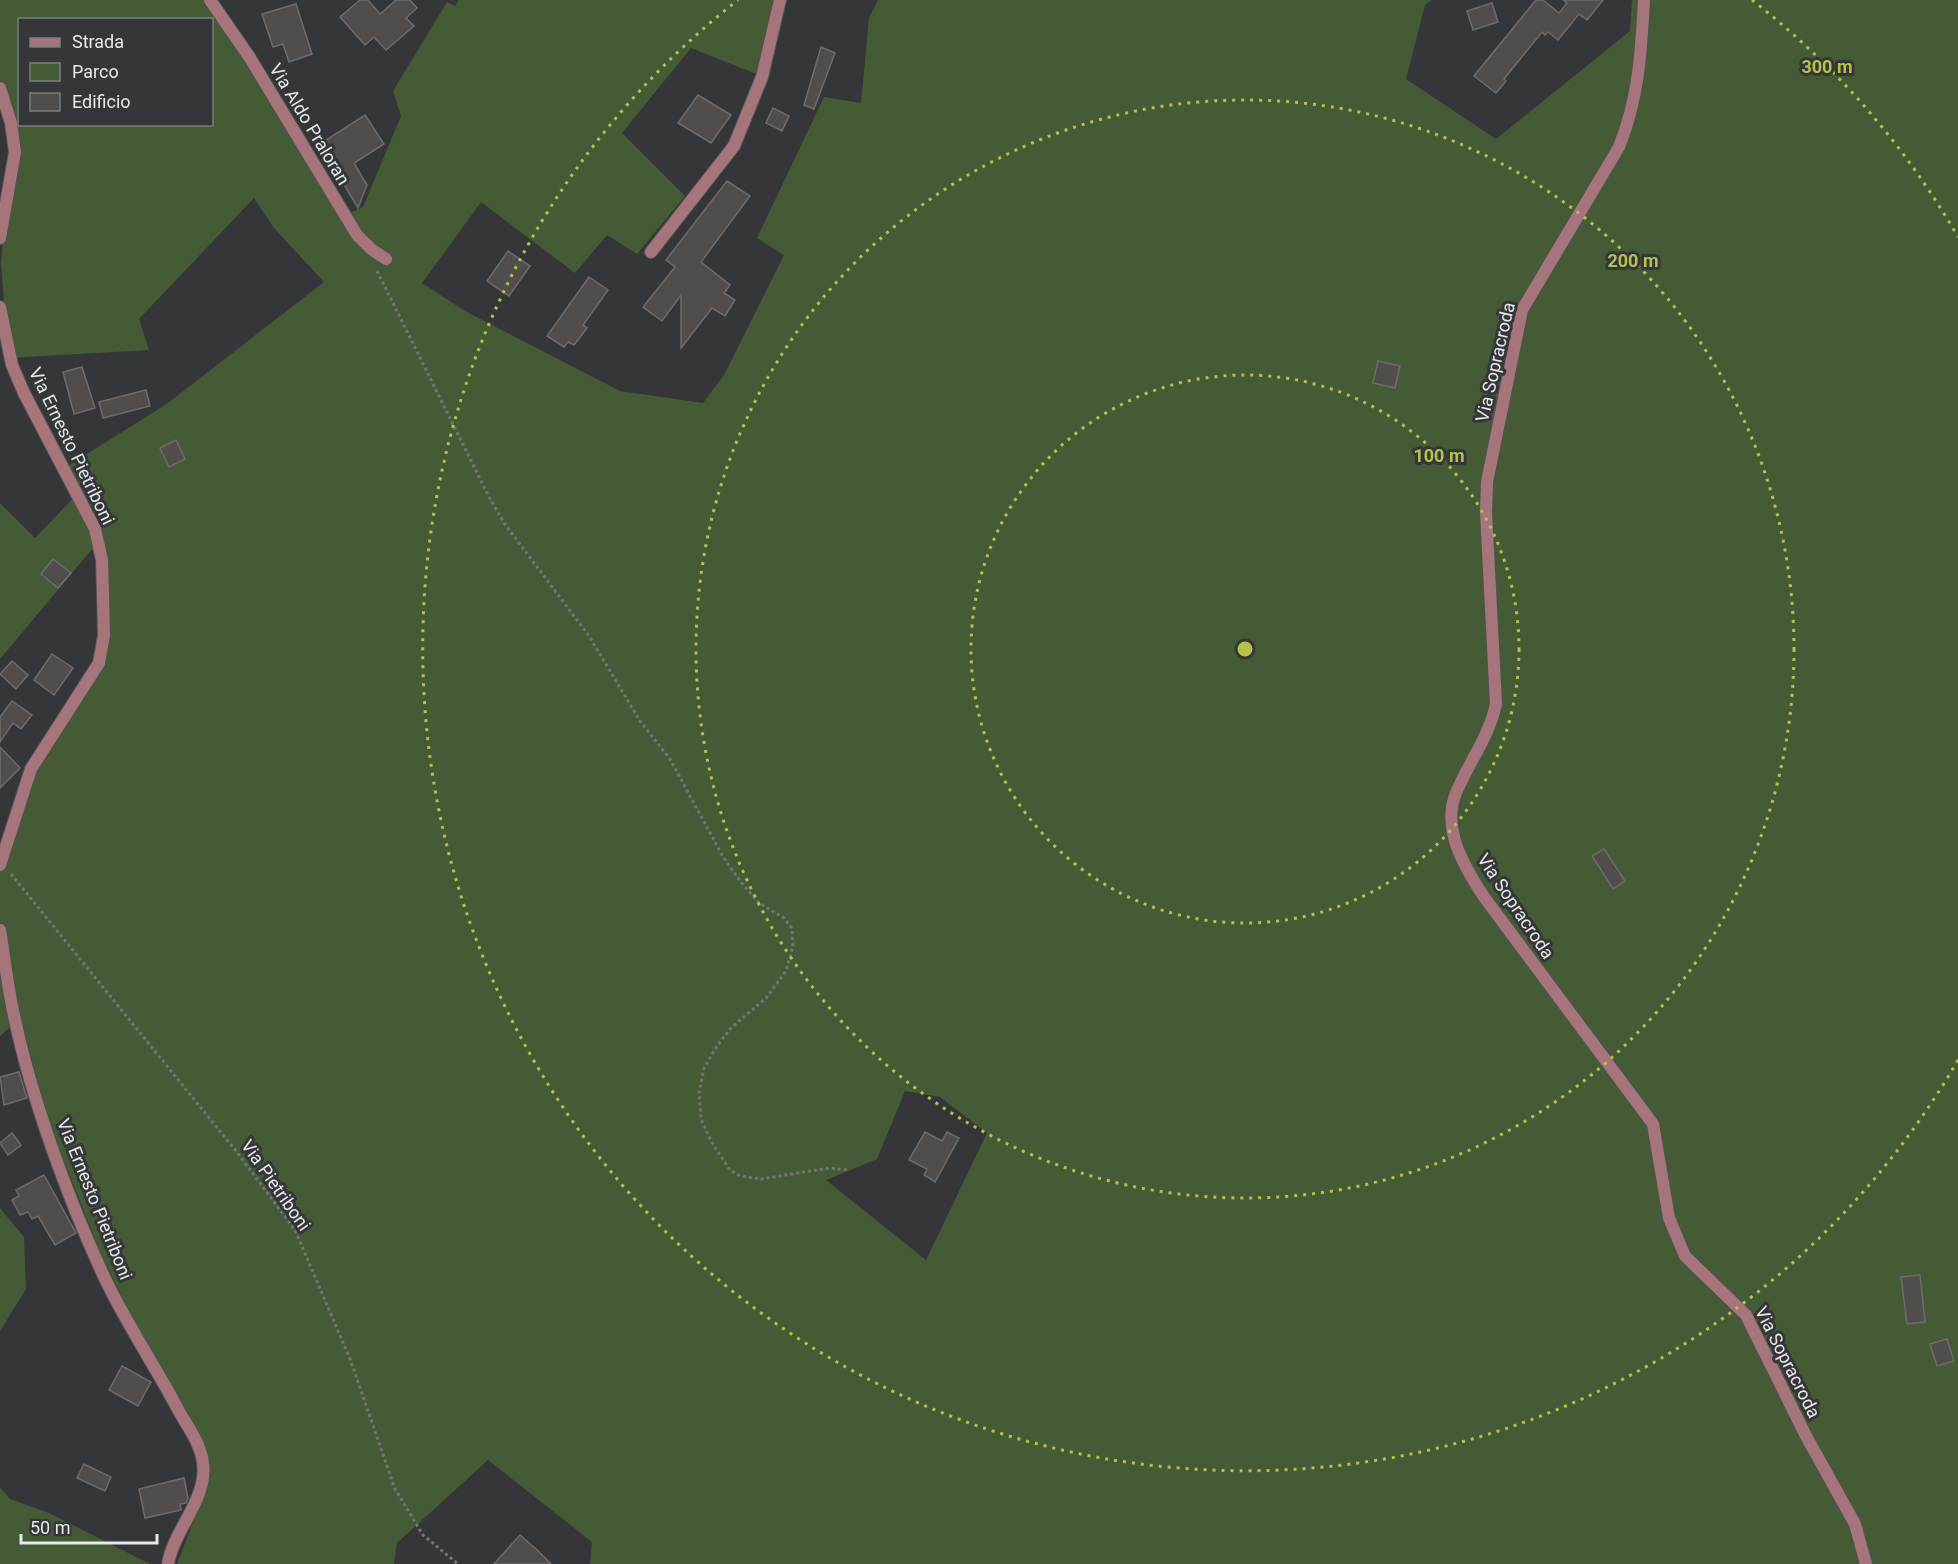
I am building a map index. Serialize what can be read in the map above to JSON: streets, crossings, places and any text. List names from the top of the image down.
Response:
{
  "streets": {
    "street": ["Via Aldo Praloran", "Via Sopracroda", "Via Ernesto Pietriboni"],
    "path": ["Via Pietriboni"]
  },
  "crossings": [
    ["Via Ernesto Pietriboni", "Via Pietriboni"]
  ],
  "legend": ["Strada", "Parco", "Edificio"],
  "scale_bar": "50 m",
  "rings": ["300 m", "200 m", "100 m"]
}
